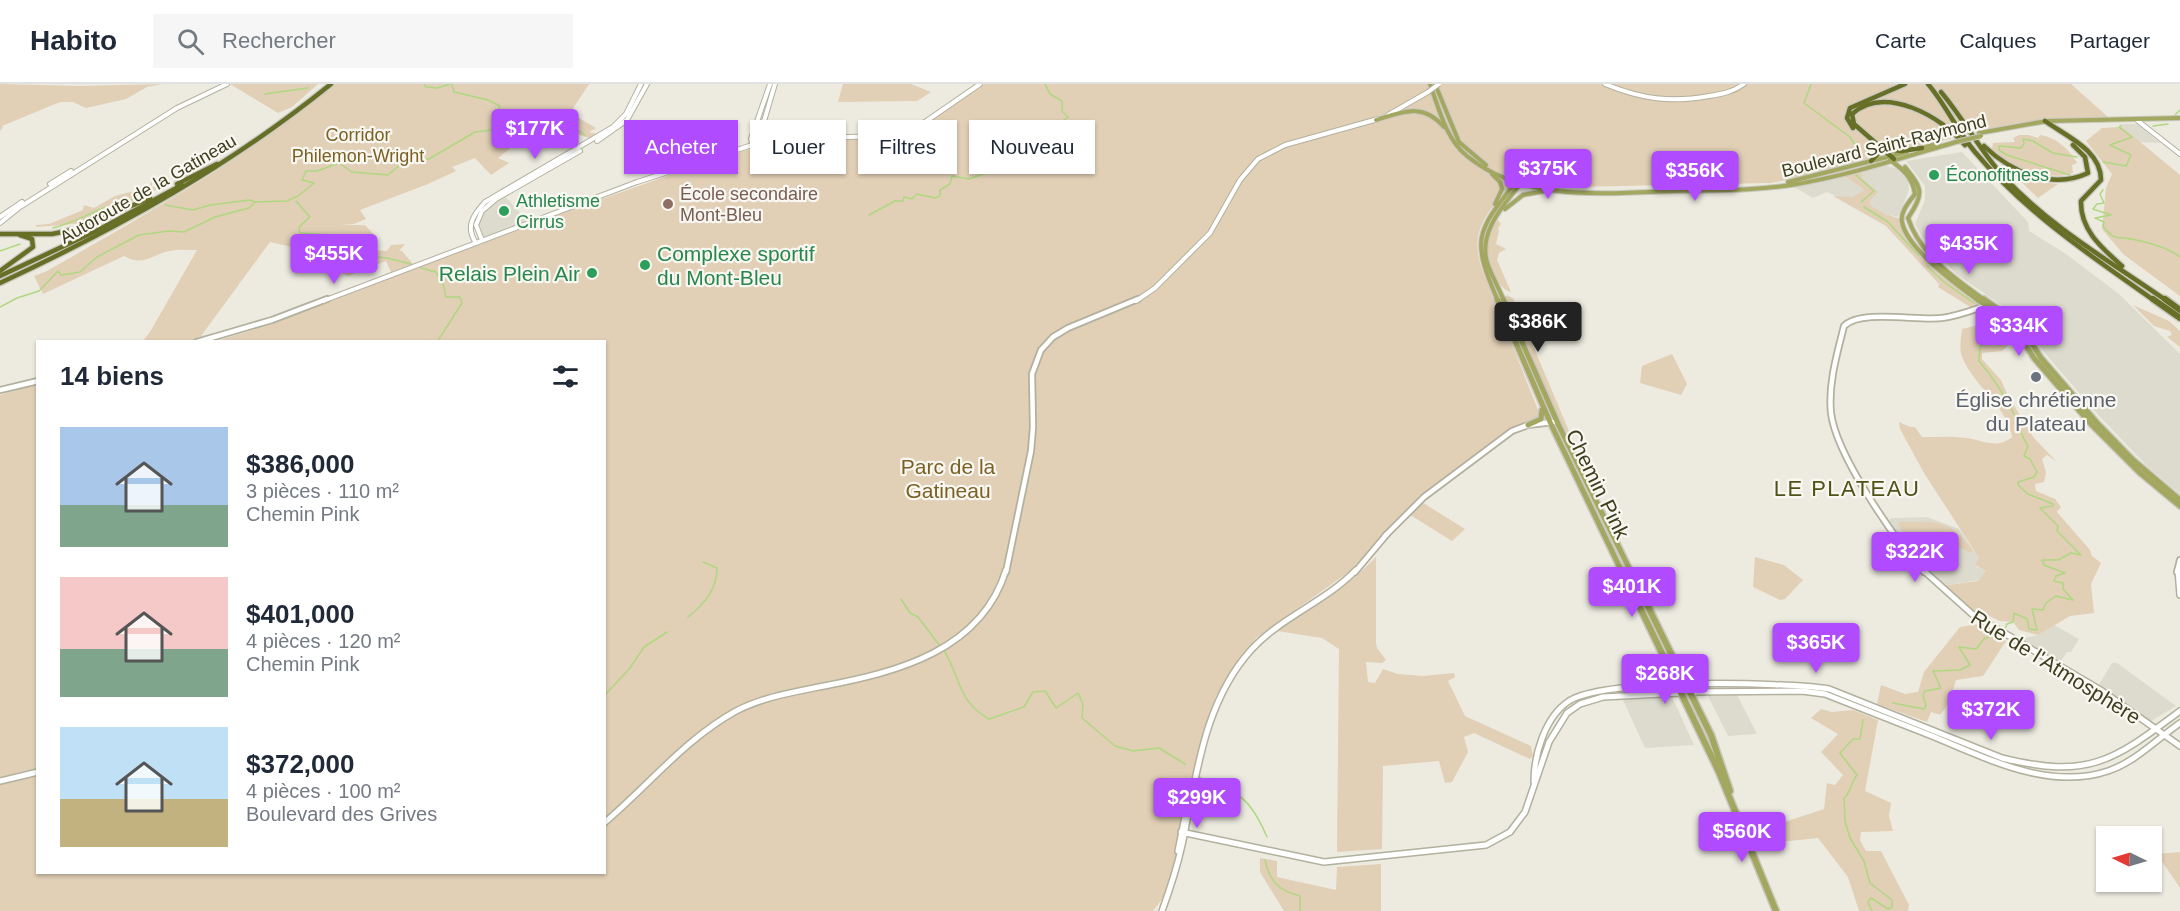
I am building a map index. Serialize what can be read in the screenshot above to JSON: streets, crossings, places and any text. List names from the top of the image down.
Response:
{
  "streets": {
    "highway": ["Autoroute de la Gatineau"],
    "main road": ["Boulevard Saint-Raymond", "Chemin Pink"],
    "street": ["Rue de l'Atmosphère"]
  },
  "crossings": [
    ["Boulevard Saint-Raymond", "Chemin Pink"]
  ],
  "districts": ["LE PLATEAU"],
  "parks": ["Corridor Philemon-Wright", "Parc de la Gatineau"],
  "places": [
    "Éconofitness",
    "École secondaire Mont-Bleu",
    "Athletisme Cirrus",
    "Complexe sportif du Mont-Bleu",
    "Relais Plein Air",
    "Église chrétienne du Plateau"
  ],
  "north": "left",
  "page": {
    "header": "Habito",
    "search": "Rechercher",
    "nav": ["Carte", "Calques", "Partager"],
    "price": [
      "$177K",
      "$375K",
      "$356K",
      "$435K",
      "$455K",
      "$386K",
      "$334K",
      "$322K",
      "$401K",
      "$365K",
      "$268K",
      "$372K",
      "$299K",
      "$560K"
    ],
    "chip": [
      "Acheter",
      "Louer",
      "Filtres",
      "Nouveau"
    ],
    "heading": "14 biens",
    "list": [
      {
        "name": "$386,000",
        "note": "3 pièces · 110 m² · Chemin Pink"
      },
      {
        "name": "$401,000",
        "note": "4 pièces · 120 m² · Chemin Pink"
      },
      {
        "name": "$372,000",
        "note": "4 pièces · 100 m² · Boulevard des Grives"
      }
    ]
  }
}
